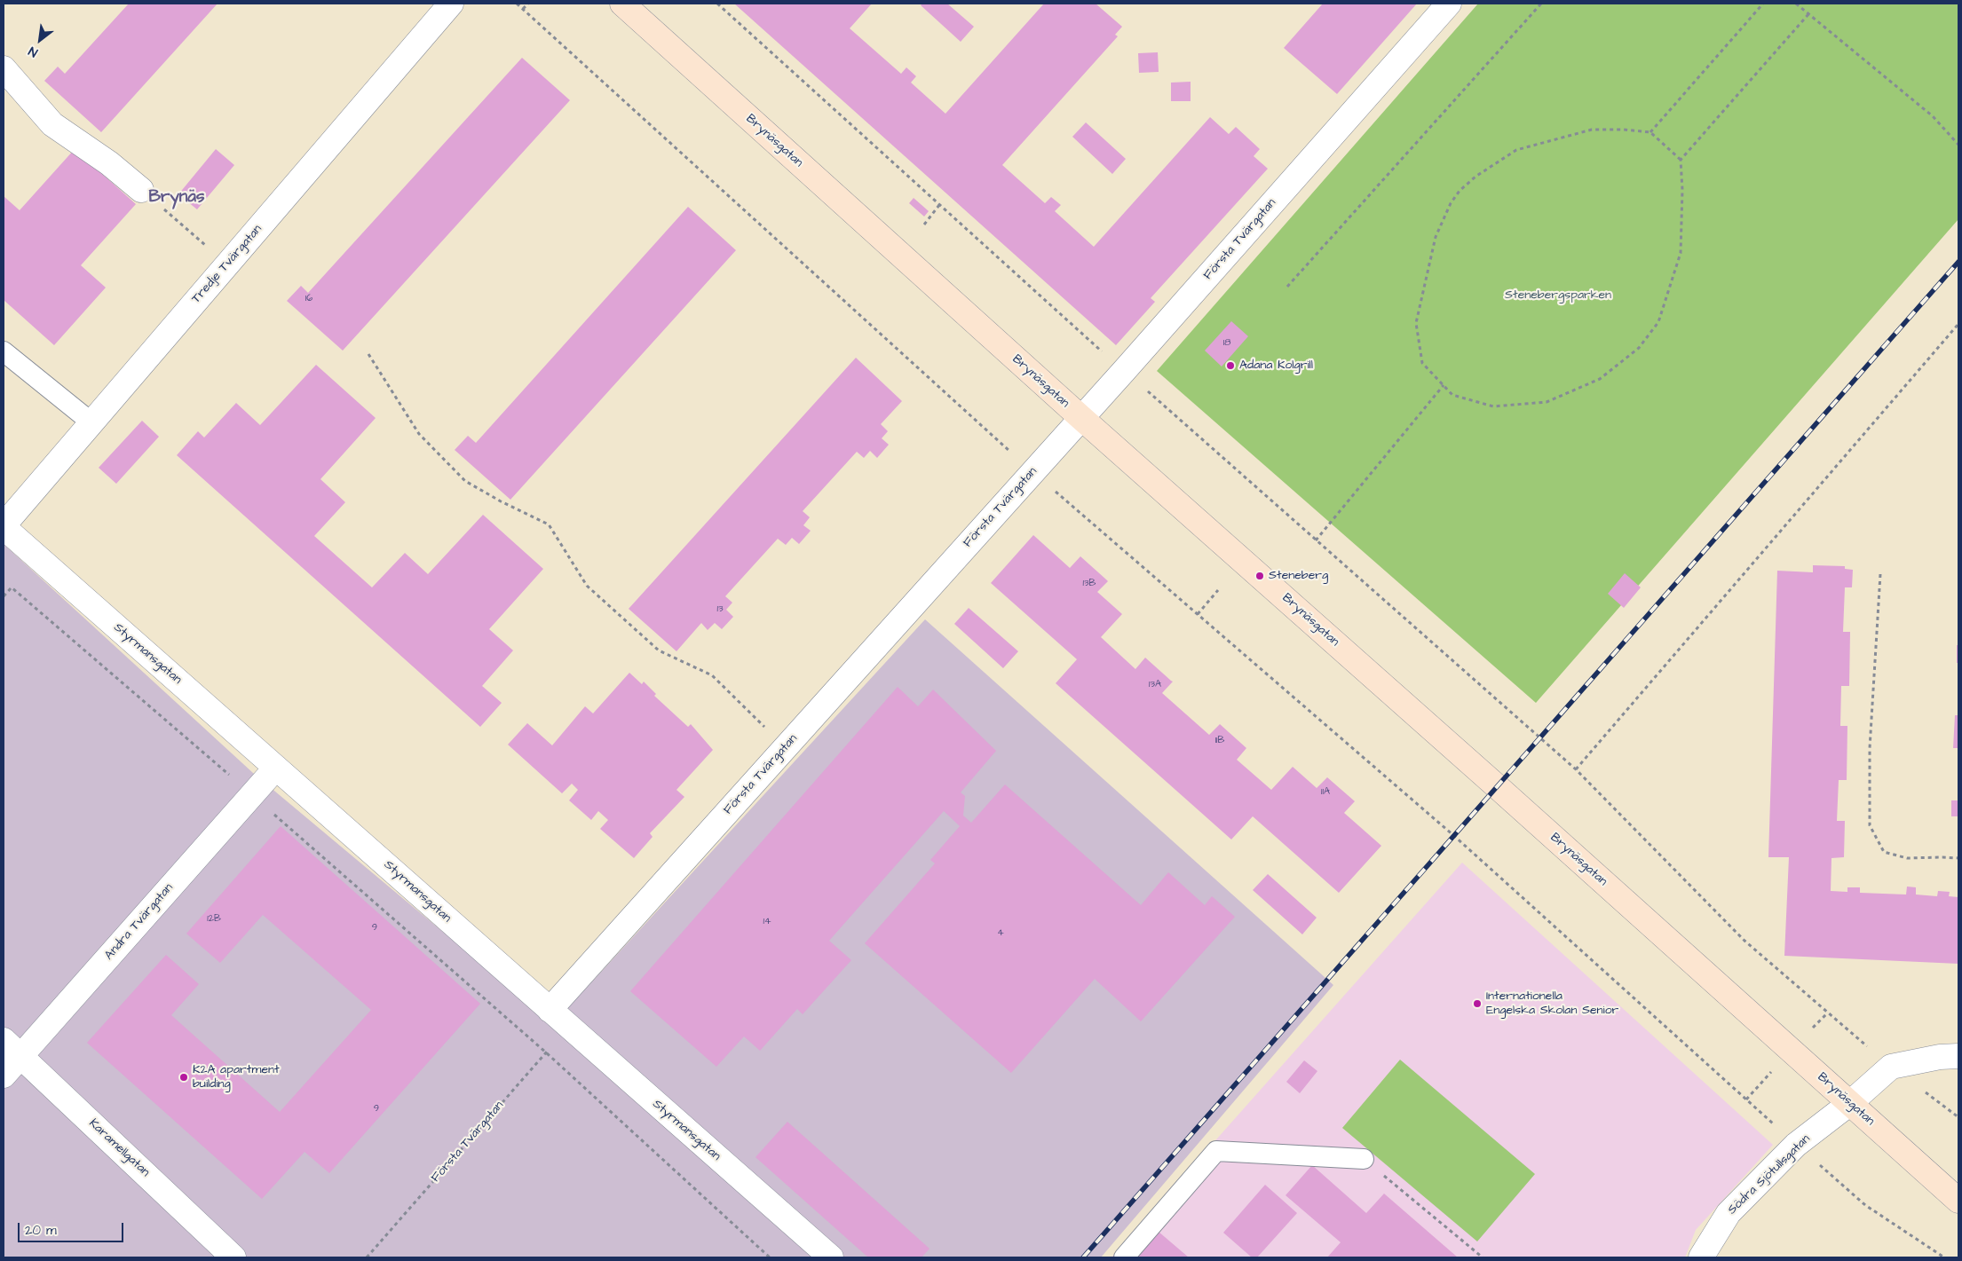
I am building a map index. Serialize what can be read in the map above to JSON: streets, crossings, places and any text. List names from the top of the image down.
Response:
{
  "streets": {
    "street": [
      "Brynäsgatan",
      "Första Tvärgatan",
      "Tredje Tvärgatan",
      "Styrmansgatan",
      "Andra Tvärgatan",
      "Karamellgatan",
      "Södra Sjötullsgatan"
    ]
  },
  "crossings": [
    ["Brynäsgatan", "Första Tvärgatan"],
    ["Brynäsgatan", "Södra Sjötullsgatan"],
    ["Första Tvärgatan", "Styrmansgatan"],
    ["Tredje Tvärgatan", "Styrmansgatan"],
    ["Styrmansgatan", "Andra Tvärgatan"],
    ["Andra Tvärgatan", "Karamellgatan"]
  ],
  "districts": ["Brynäs"],
  "parks": ["Stenebergsparken"],
  "places": [
    "Adana Kolgrill",
    "Steneberg",
    "Internationella Engelska Skolan Senior",
    "K2A apartment building"
  ],
  "house_numbers": [
    "16",
    "18",
    "13B",
    "13",
    "13A",
    "11B",
    "11A",
    "12B",
    "14",
    "9",
    "4",
    "9"
  ],
  "scale_bar": "20 m",
  "north": "bottom left"
}
